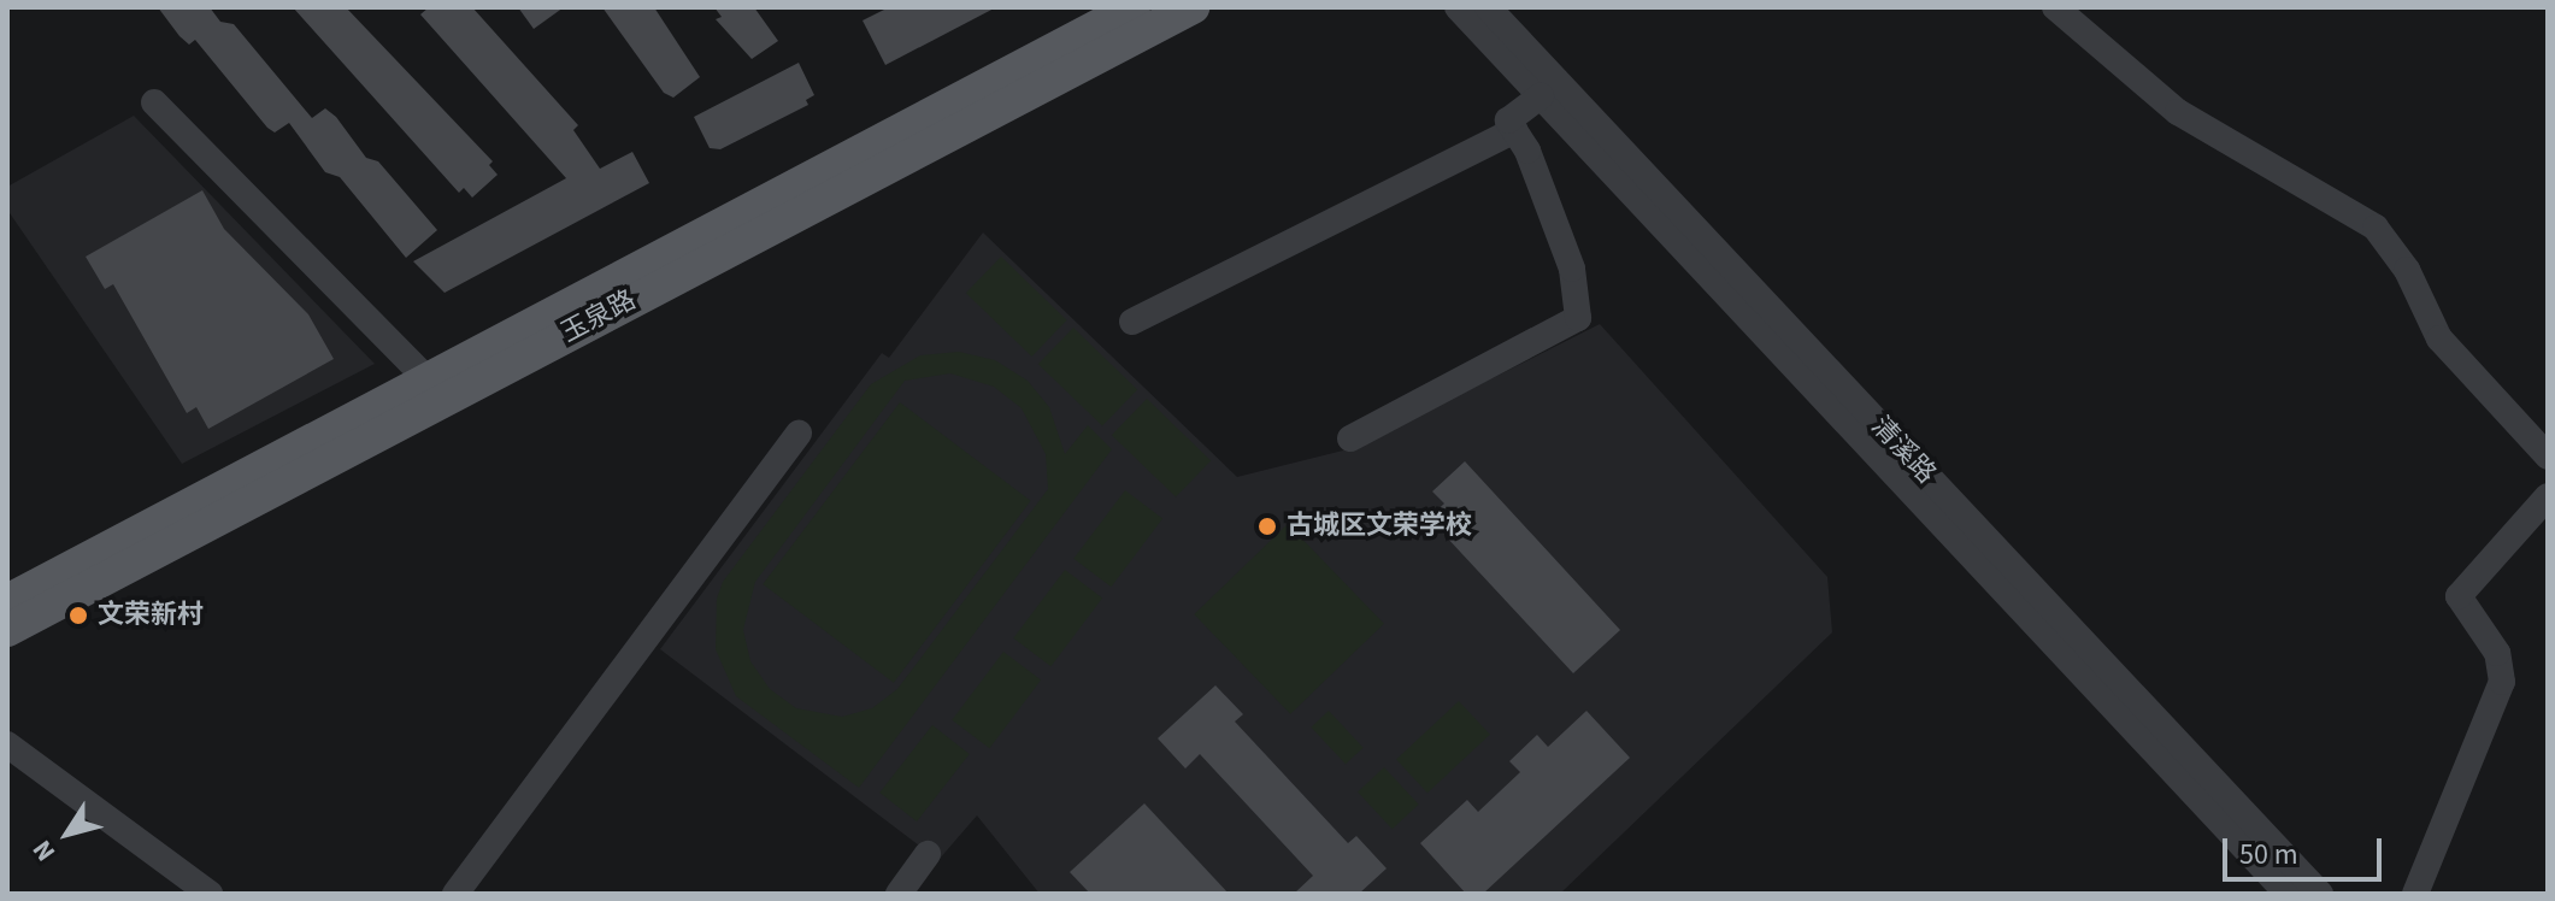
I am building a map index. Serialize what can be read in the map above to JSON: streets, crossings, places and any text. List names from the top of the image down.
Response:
{
  "streets": {
    "main road": ["玉泉路"],
    "street": ["清溪路"]
  },
  "places": ["古城区文荣学校", "文荣新村"],
  "scale_bar": "50 m",
  "north": "bottom left"
}
